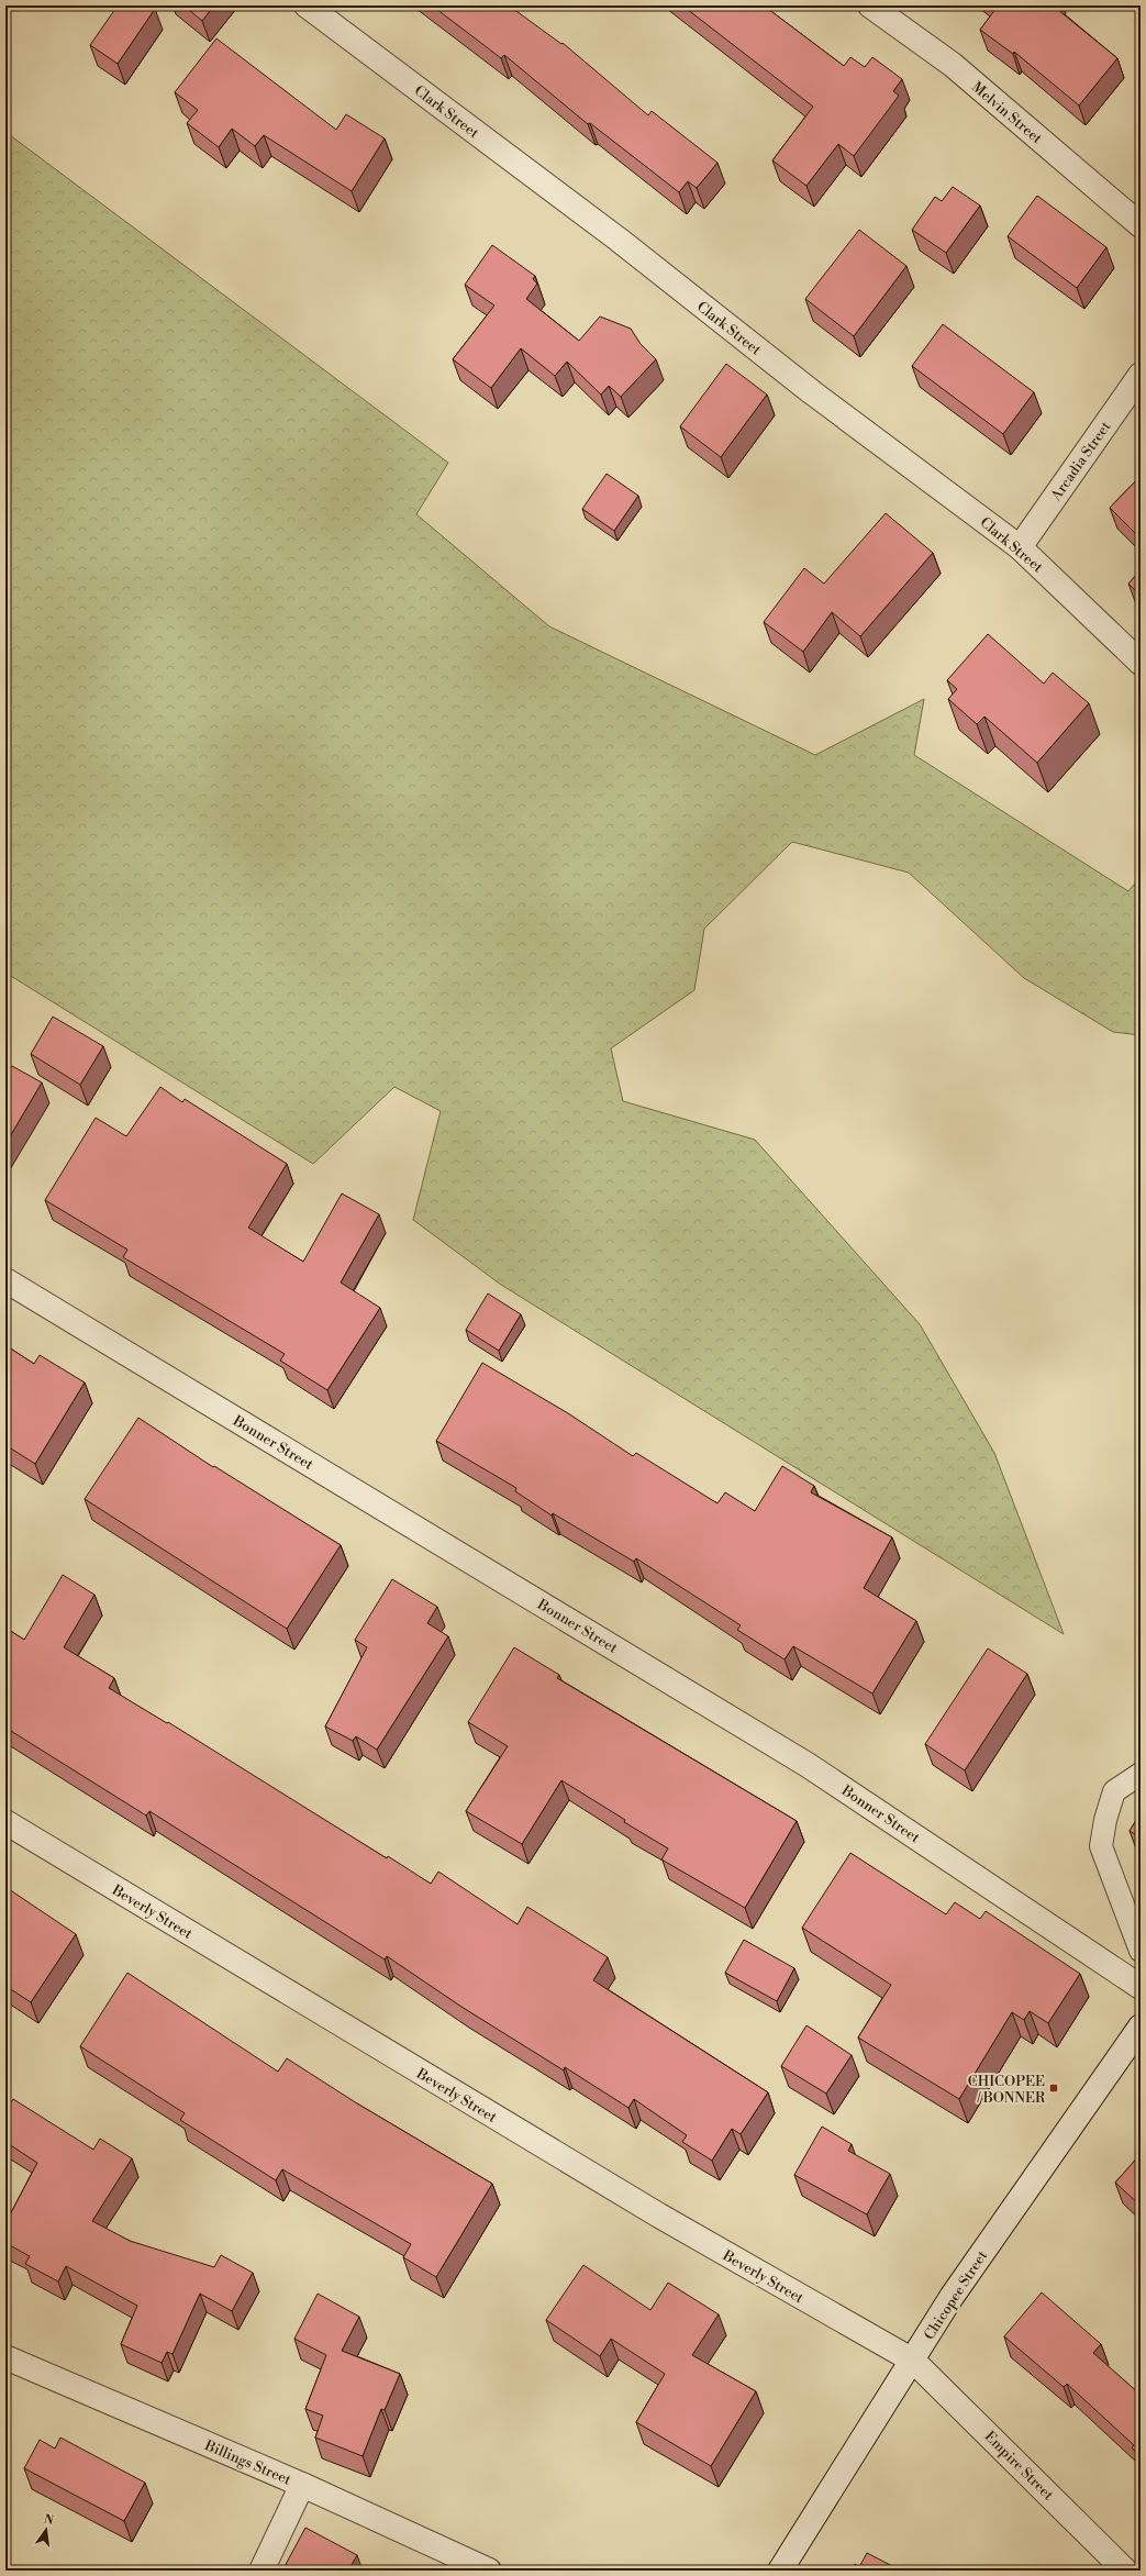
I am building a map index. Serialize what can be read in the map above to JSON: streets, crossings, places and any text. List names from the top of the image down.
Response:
{
  "streets": {
    "street": [
      "Clark Street",
      "Melvin Street",
      "Arcadia Street",
      "Bonner Street",
      "Beverly Street",
      "Chicopee Street",
      "Billings Street",
      "Empire Street"
    ]
  },
  "crossings": [
    ["Clark Street", "Arcadia Street"],
    ["Beverly Street", "Chicopee Street"],
    ["Beverly Street", "Empire Street"],
    ["Chicopee Street", "Empire Street"]
  ],
  "places": {
    "transit": ["CHICOPEE / BONNER"]
  },
  "north": "top"
}
